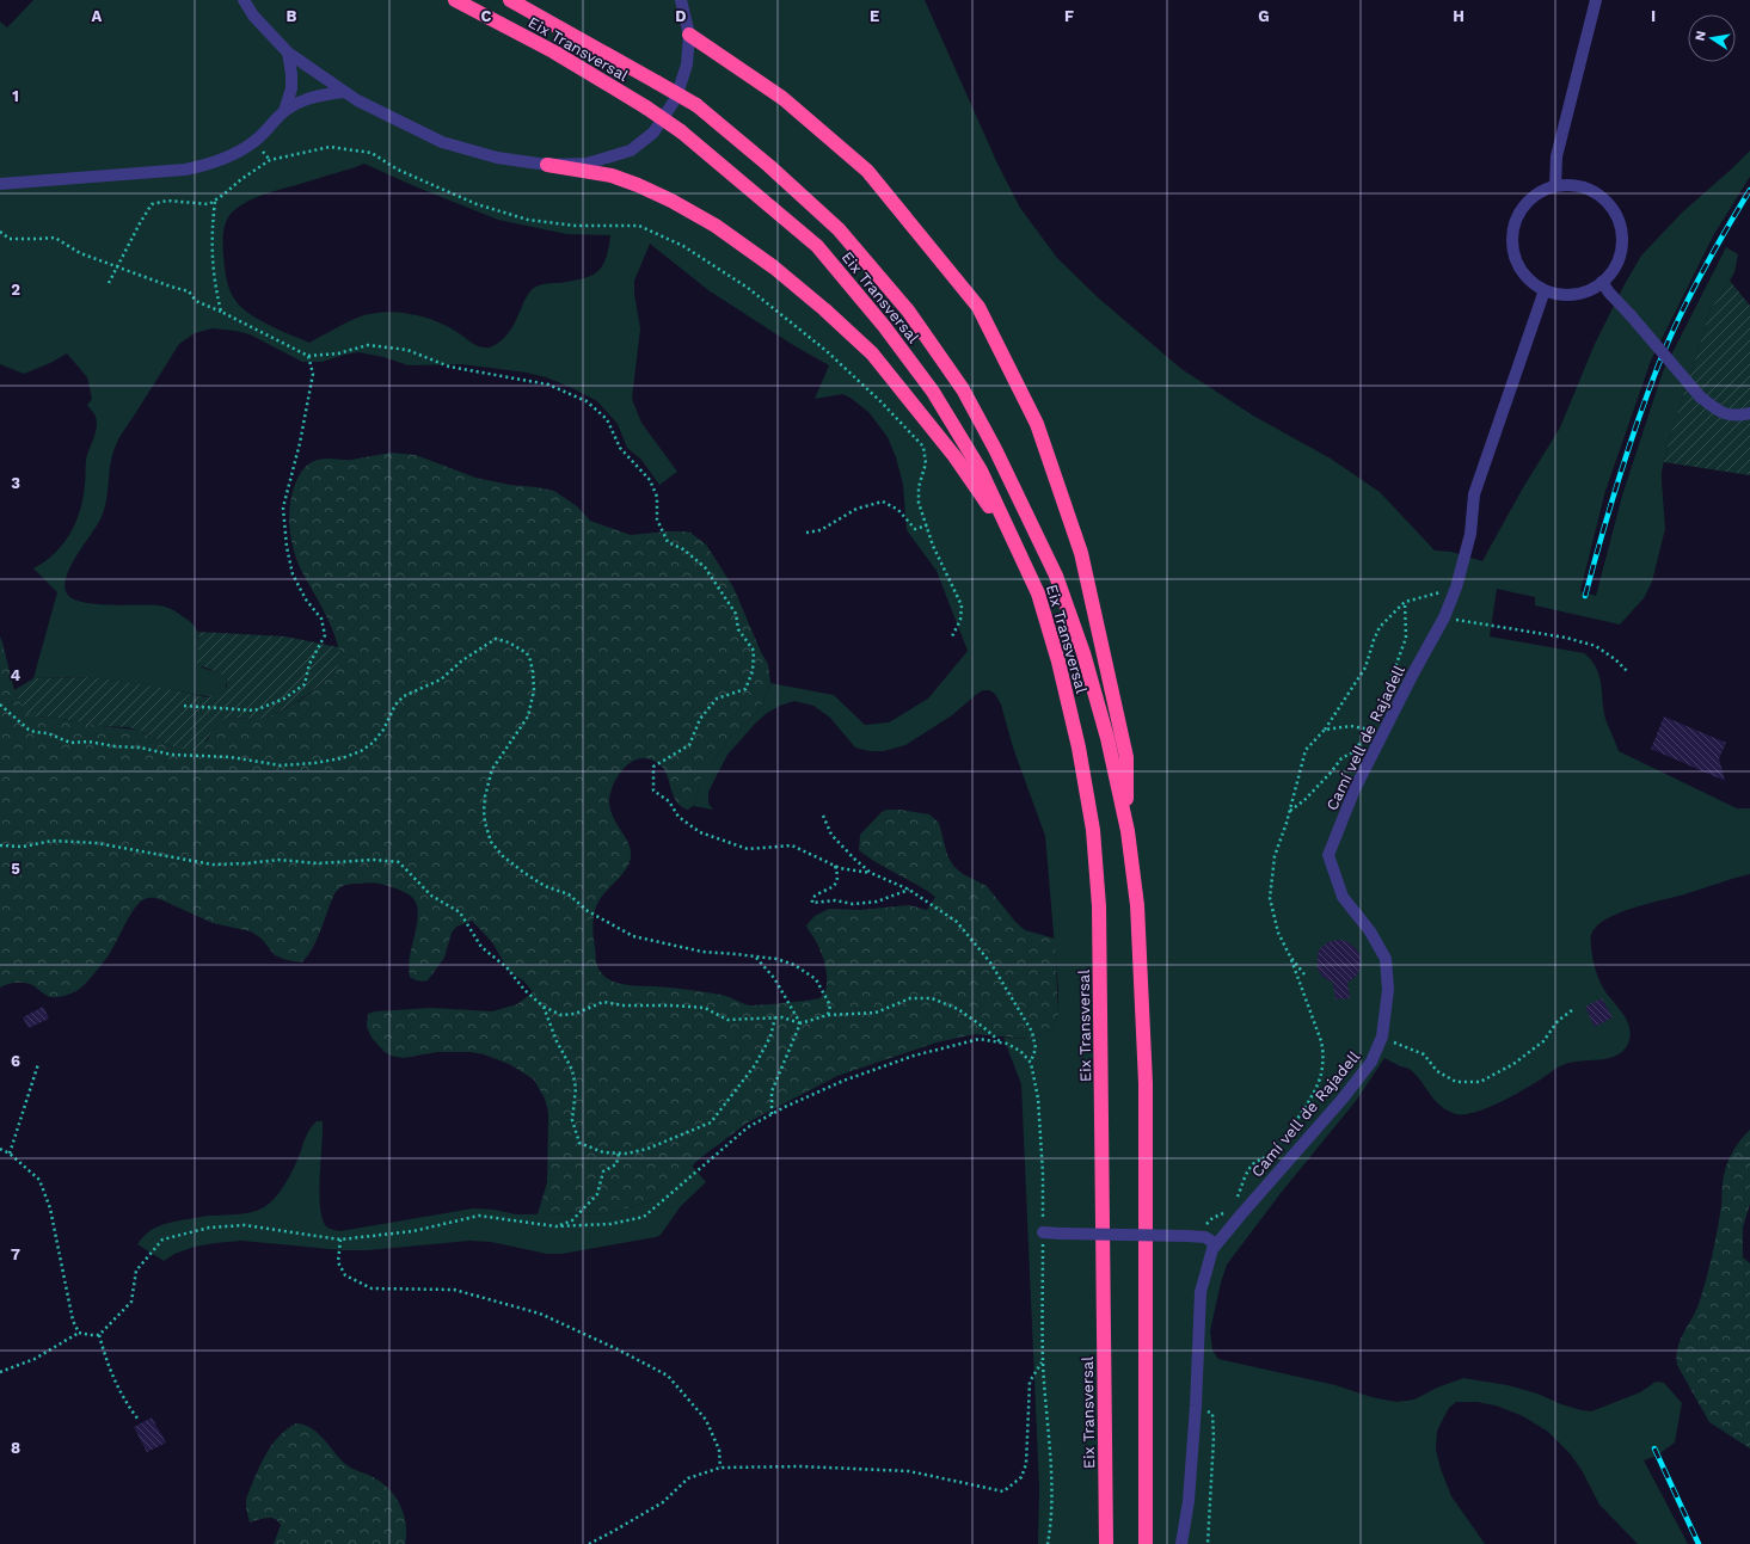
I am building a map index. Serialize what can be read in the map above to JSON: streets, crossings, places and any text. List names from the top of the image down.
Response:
{
  "streets": {
    "highway": ["Eix Transversal"],
    "street": ["Camí vell de Rajadell"]
  },
  "north": "left",
  "grid": {
    "columns": [
      "A",
      "B",
      "C",
      "D",
      "E",
      "F",
      "G",
      "H",
      "I"
    ],
    "rows": [
      "1",
      "2",
      "3",
      "4",
      "5",
      "6",
      "7",
      "8"
    ]
  }
}
